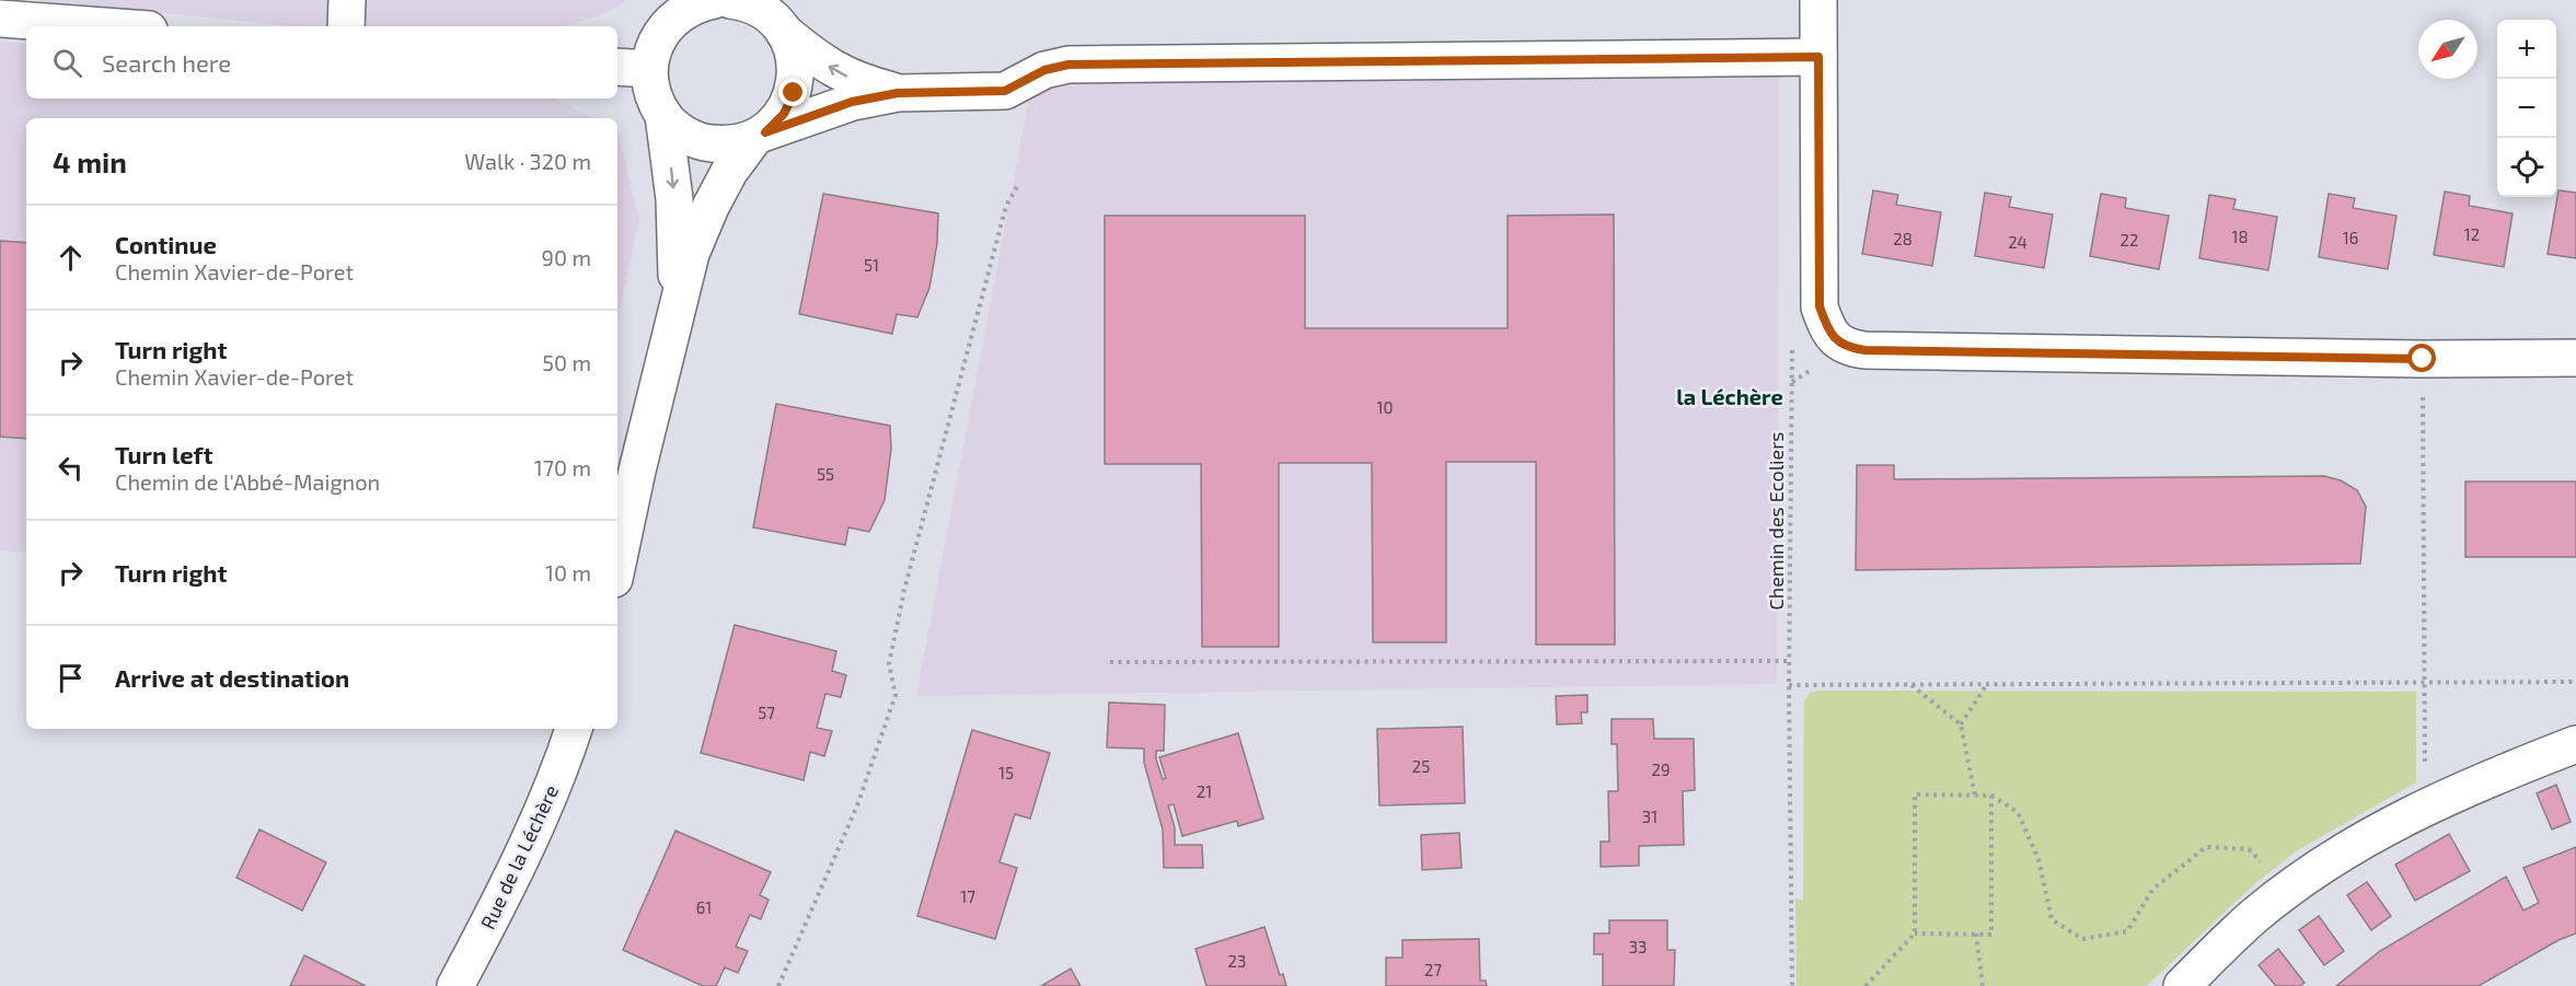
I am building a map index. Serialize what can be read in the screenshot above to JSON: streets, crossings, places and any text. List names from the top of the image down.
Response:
{
  "streets": {
    "street": ["Rue de la Léchère"],
    "path": ["Chemin des Ecoliers"]
  },
  "districts": ["la Léchère"],
  "house_numbers": [
    "12",
    "18",
    "16",
    "28",
    "22",
    "24",
    "51",
    "10",
    "55",
    "57",
    "25",
    "29",
    "15",
    "21",
    "31",
    "17",
    "61",
    "33",
    "23",
    "27"
  ],
  "north": "bottom left",
  "page": {
    "map_buttons": ["+", "−"],
    "search": "Search here",
    "heading": ["4 min", "Walk · 320 m"],
    "list": [
      ["Continue", "Chemin Xavier-de-Poret", "90 m"],
      ["Turn right", "Chemin Xavier-de-Poret", "50 m"],
      ["Turn left", "Chemin de l'Abbé-Maignon", "170 m"],
      ["Turn right", "10 m"],
      "Arrive at destination"
    ]
  }
}
